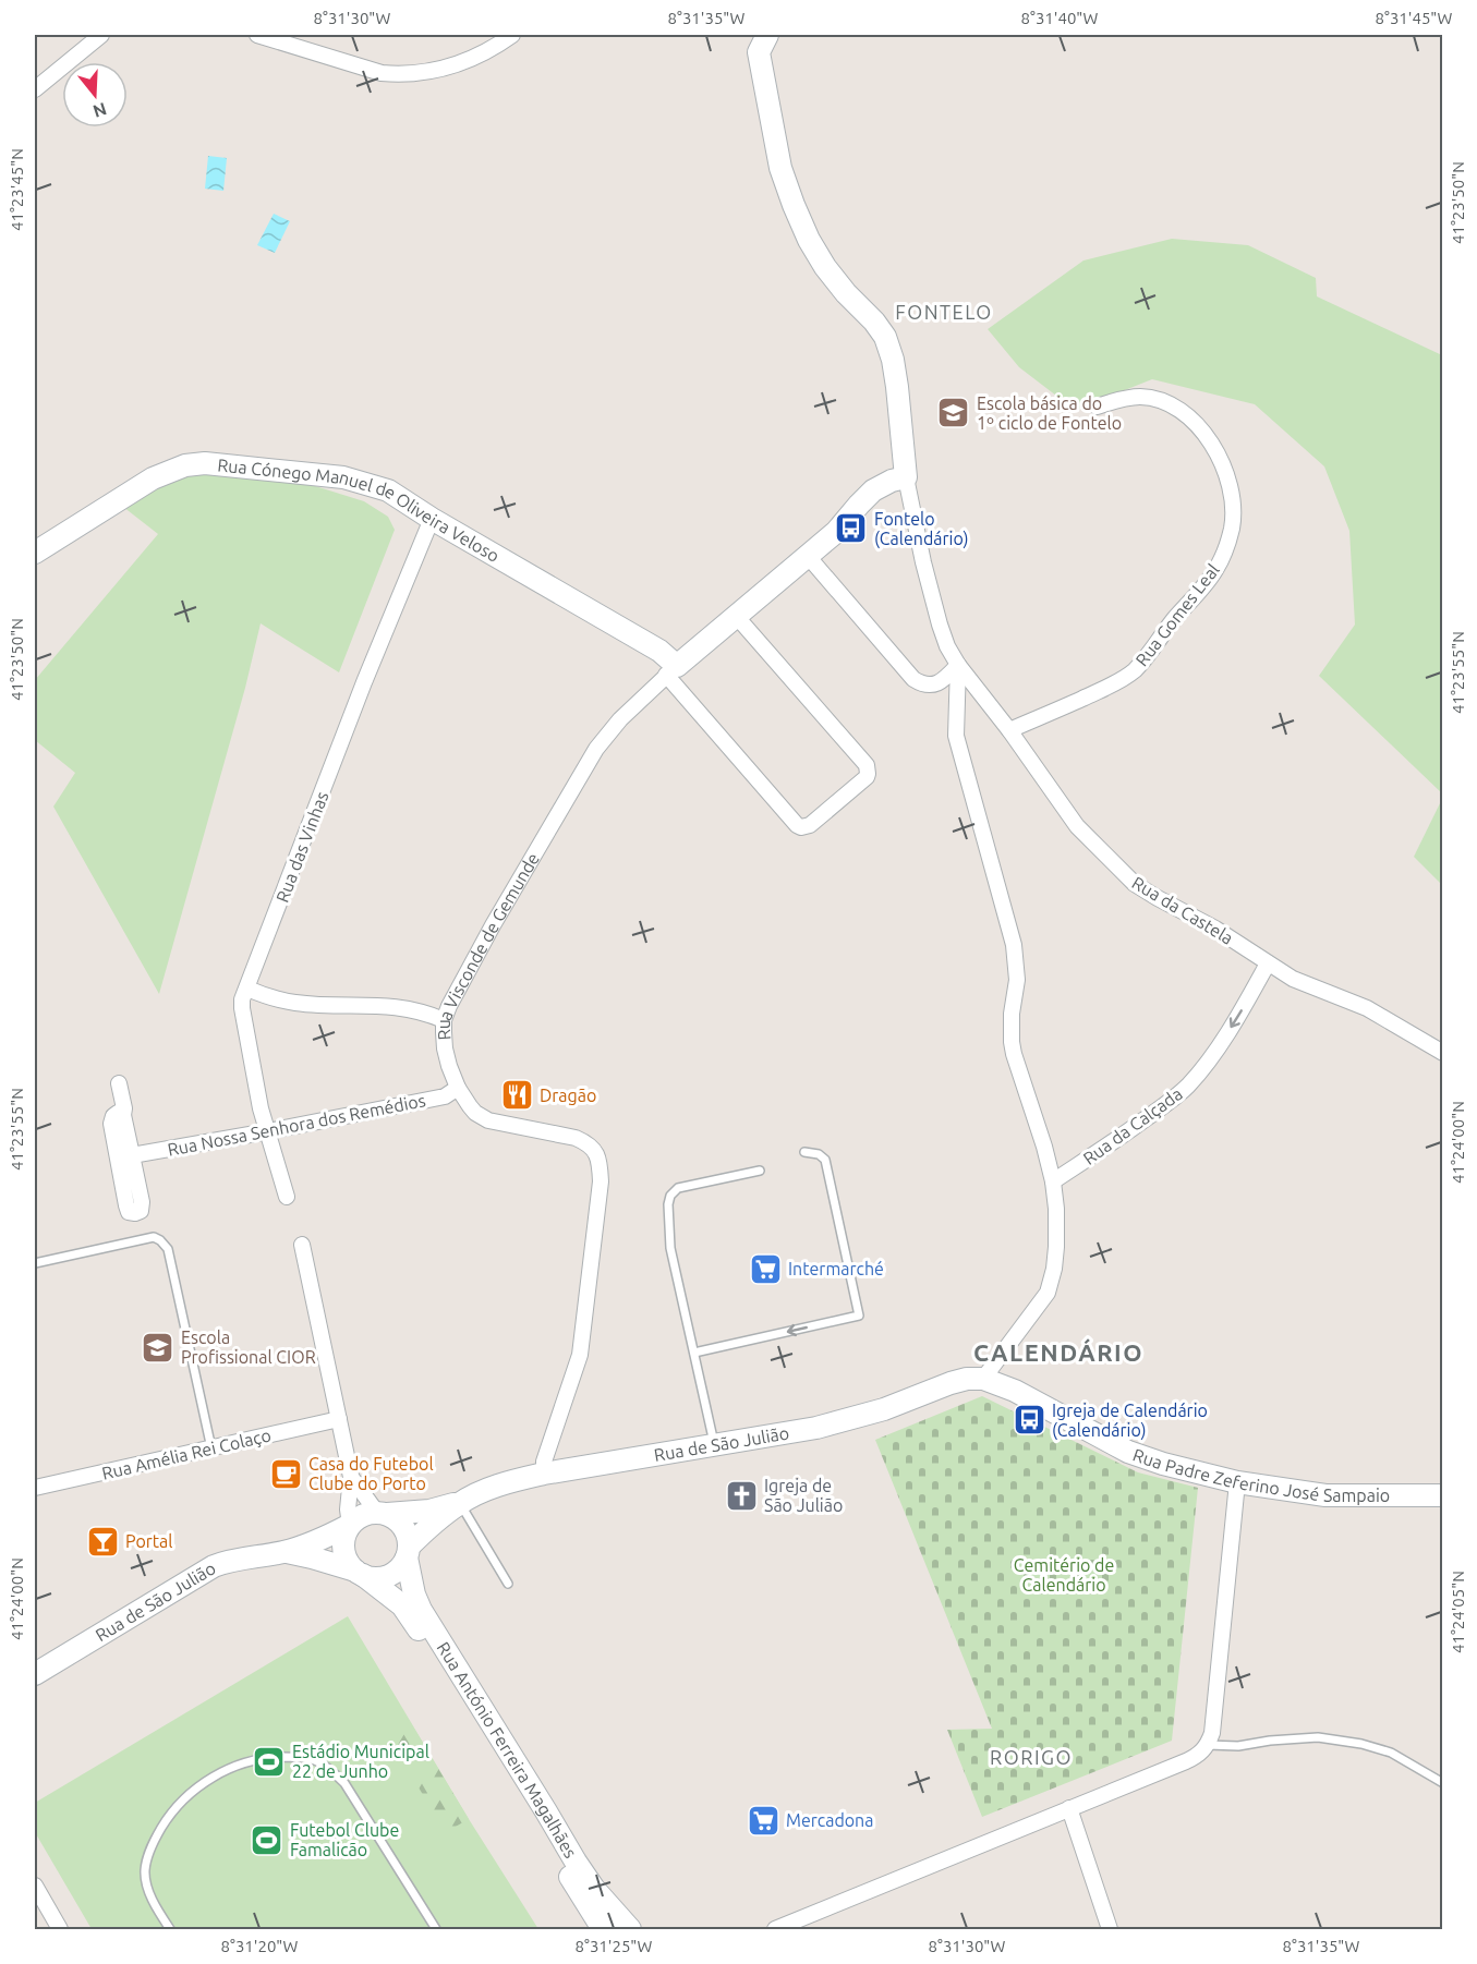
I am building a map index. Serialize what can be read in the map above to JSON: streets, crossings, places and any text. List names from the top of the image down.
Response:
{
  "streets": {
    "street": [
      "Rua Cónego Manuel de Oliveira Veloso",
      "Rua Gomes Leal",
      "Rua das Vinhas",
      "Rua da Castela",
      "Rua Visconde de Gemunde",
      "Rua Nossa Senhora dos Remédios",
      "Rua da Calçada",
      "Rua de São Julião",
      "Rua Amélia Rei Colaço",
      "Rua Padre Zeferino José Sampaio",
      "Rua António Ferreira Magalhães"
    ]
  },
  "crossings": [
    ["Rua Cónego Manuel de Oliveira Veloso", "Rua das Vinhas"],
    ["Rua Cónego Manuel de Oliveira Veloso", "Rua Visconde de Gemunde"],
    ["Rua Gomes Leal", "Rua da Castela"],
    ["Rua das Vinhas", "Rua Nossa Senhora dos Remédios"],
    ["Rua da Castela", "Rua Visconde de Gemunde"],
    ["Rua da Castela", "Rua da Calçada"],
    ["Rua Visconde de Gemunde", "Rua Nossa Senhora dos Remédios"],
    ["Rua Visconde de Gemunde", "Rua de São Julião"],
    ["Rua de São Julião", "Rua Padre Zeferino José Sampaio"],
    ["Rua de São Julião", "Rua António Ferreira Magalhães"]
  ],
  "one_way": ["Rua da Calçada"],
  "districts": ["FONTELO", "CALENDÁRIO", "RORIGO"],
  "parks": ["Cemitério de Calendário"],
  "places": {
    "school or university": ["Escola básica do 1º ciclo de Fontelo", "Escola Profissional CIOR"],
    "bus stop": ["Fontelo (Calendário)", "Igreja de Calendário (Calendário)"],
    "restaurant": ["Dragão"],
    "supermarket": ["Intermarché", "Mercadona"],
    "cafe": ["Casa do Futebol Clube do Porto"],
    "church": ["Igreja de São Julião"],
    "bar": ["Portal"],
    "sports": ["Estádio Municipal 22 de Junho", "Futebol Clube Famalicão"]
  },
  "north": "bottom",
  "coordinates": [
    "8°31'30\"W",
    "8°31'35\"W",
    "8°31'40\"W",
    "8°31'45\"W",
    "41°23'45\"N",
    "41°23'50\"N",
    "41°23'55\"N",
    "41°24'00\"N",
    "41°24'05\"N",
    "8°31'20\"W",
    "8°31'25\"W"
  ]
}
